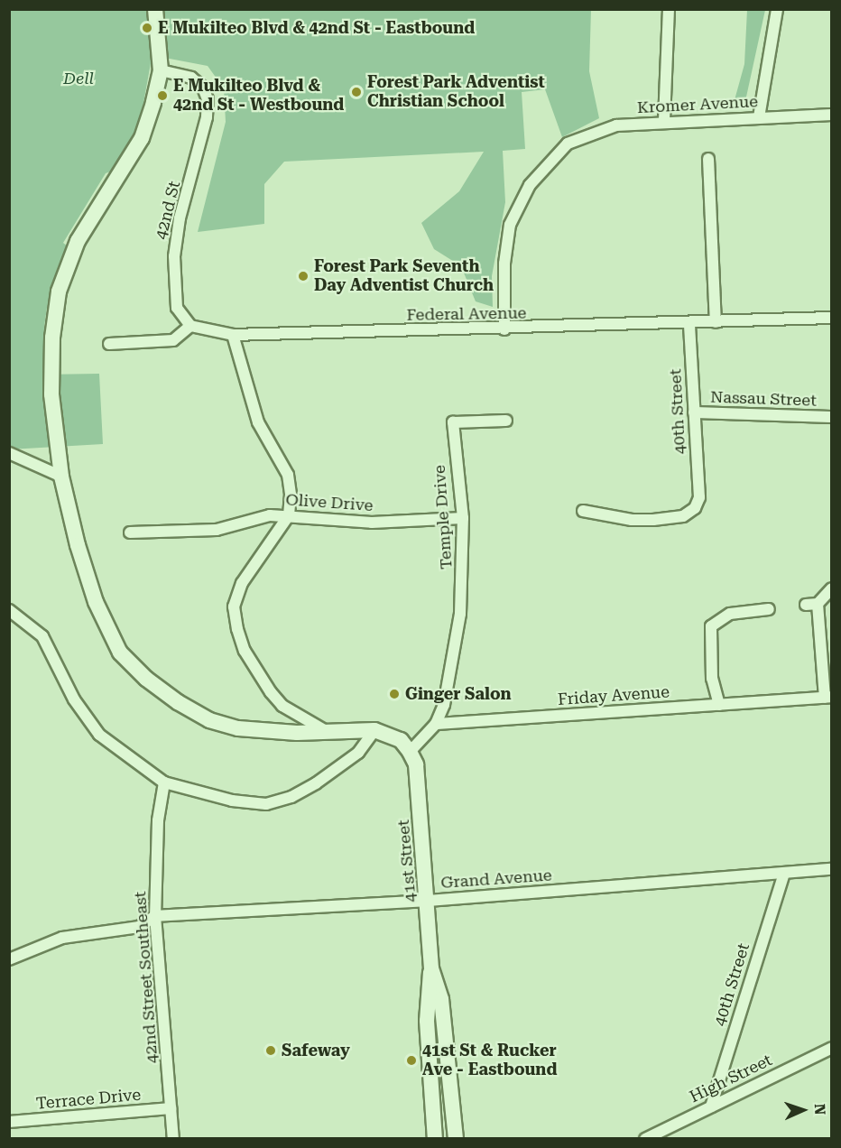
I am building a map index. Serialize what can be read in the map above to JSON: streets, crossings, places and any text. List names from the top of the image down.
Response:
{
  "streets": {
    "main road": ["41st Street"],
    "street": [
      "Kromer Avenue",
      "42nd St",
      "Federal Avenue",
      "Nassau Street",
      "40th Street",
      "Olive Drive",
      "Temple Drive",
      "Friday Avenue",
      "Grand Avenue",
      "42nd Street Southeast",
      "High Street",
      "Terrace Drive"
    ]
  },
  "crossings": [
    ["Kromer Avenue", "Federal Avenue"],
    ["42nd St", "Federal Avenue"],
    ["Federal Avenue", "40th Street"],
    ["Nassau Street", "40th Street"],
    ["40th Street", "Grand Avenue"],
    ["40th Street", "High Street"],
    ["Olive Drive", "Temple Drive"],
    ["Temple Drive", "Friday Avenue"],
    ["41st Street", "Grand Avenue"],
    ["Grand Avenue", "42nd Street Southeast"],
    ["42nd Street Southeast", "Terrace Drive"]
  ],
  "parks": ["Dell"],
  "places": [
    "E Mukilteo Blvd & 42nd St - Eastbound",
    "Forest Park Adventist Christian School",
    "E Mukilteo Blvd & 42nd St - Westbound",
    "Forest Park Seventh Day Adventist Church",
    "Ginger Salon",
    "Safeway",
    "41st St & Rucker Ave - Eastbound"
  ],
  "north": "right"
}
